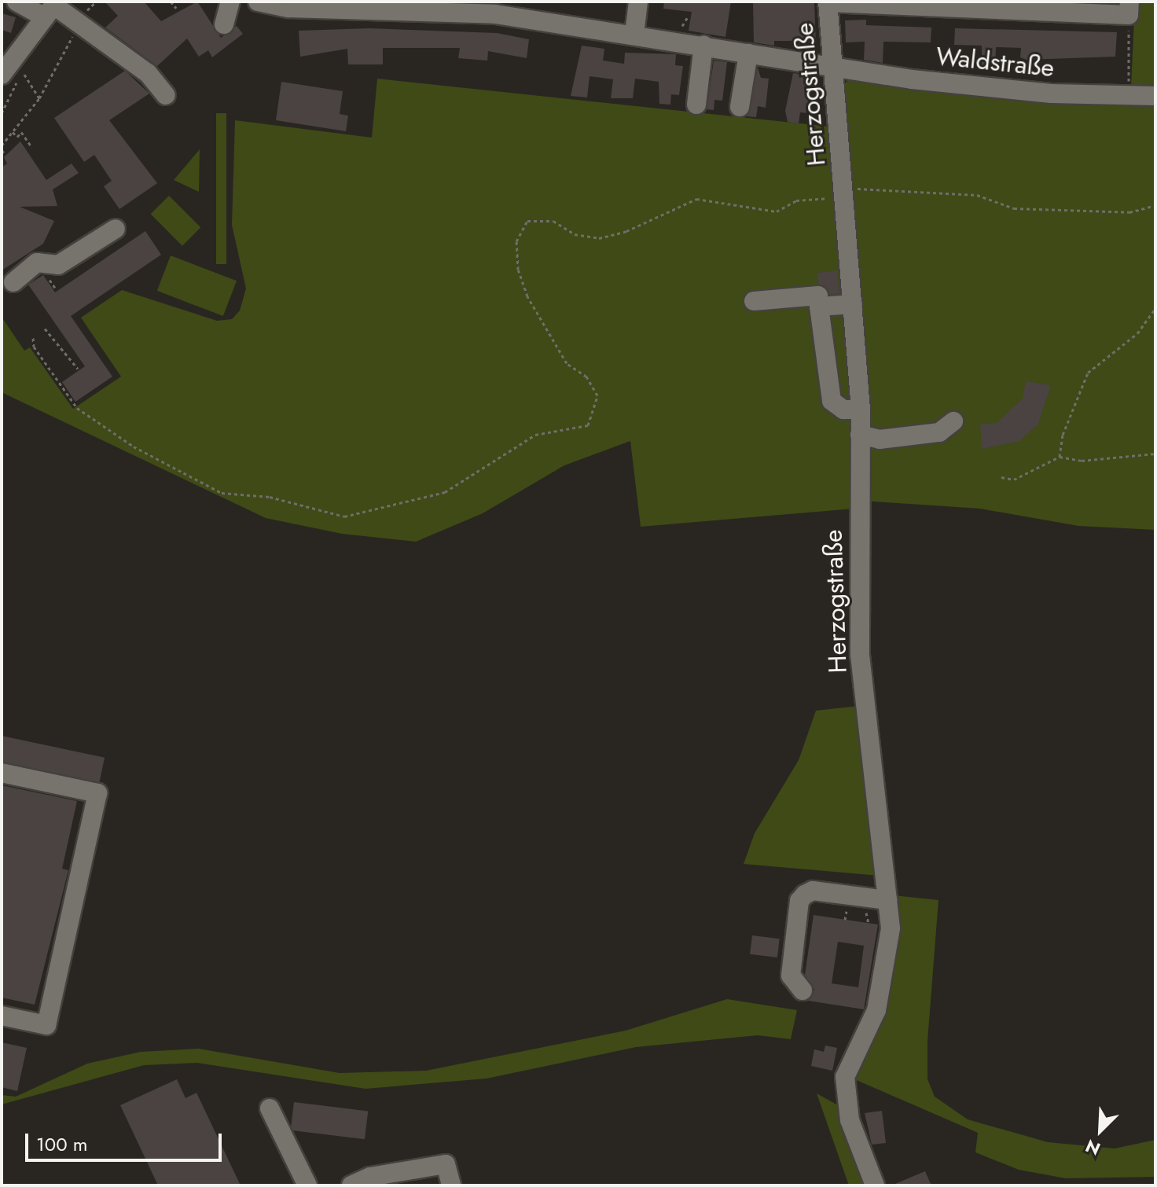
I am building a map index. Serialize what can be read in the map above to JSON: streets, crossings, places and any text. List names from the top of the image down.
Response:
{
  "streets": {
    "street": ["Waldstraße", "Herzogstraße"]
  },
  "crossings": [
    ["Waldstraße", "Herzogstraße"]
  ],
  "scale_bar": "100 m",
  "north": "bottom left"
}
